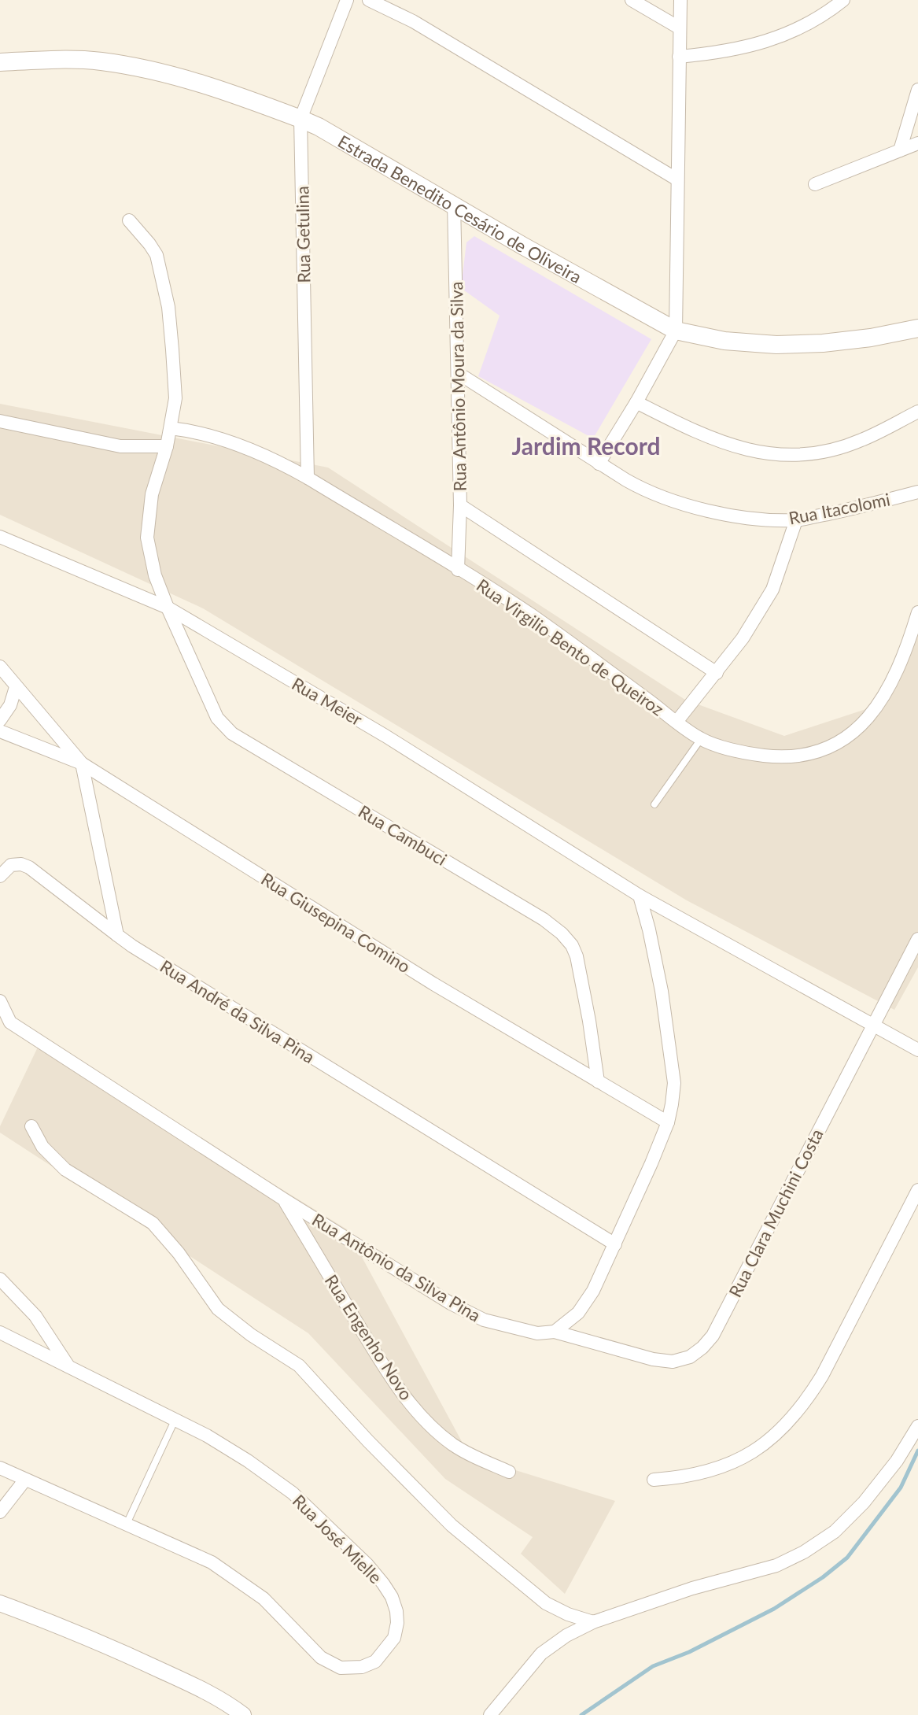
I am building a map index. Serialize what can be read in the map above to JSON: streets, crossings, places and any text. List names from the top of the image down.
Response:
{
  "streets": {
    "main road": ["Estrada Benedito Cesário de Oliveira"],
    "street": [
      "Rua Getulina",
      "Rua Antônio Moura da Silva",
      "Rua Itacolomi",
      "Rua Virgilio Bento de Queiroz",
      "Rua Meier",
      "Rua Cambuci",
      "Rua Giusepina Comino",
      "Rua André da Silva Pina",
      "Rua Clara Muchini Costa",
      "Rua Antônio da Silva Pina",
      "Rua Engenho Novo",
      "Rua José Mielle"
    ]
  },
  "crossings": [
    ["Estrada Benedito Cesário de Oliveira", "Rua Getulina"],
    ["Estrada Benedito Cesário de Oliveira", "Rua Antônio Moura da Silva"],
    ["Rua Getulina", "Rua Virgilio Bento de Queiroz"],
    ["Rua Antônio Moura da Silva", "Rua Itacolomi"],
    ["Rua Antônio Moura da Silva", "Rua Virgilio Bento de Queiroz"],
    ["Rua Virgilio Bento de Queiroz", "Rua Cambuci"],
    ["Rua Meier", "Rua Cambuci"],
    ["Rua Meier", "Rua Clara Muchini Costa"],
    ["Rua Cambuci", "Rua Giusepina Comino"],
    ["Rua Clara Muchini Costa", "Rua Antônio da Silva Pina"],
    ["Rua Antônio da Silva Pina", "Rua Engenho Novo"]
  ],
  "districts": ["Jardim Record"]
}
